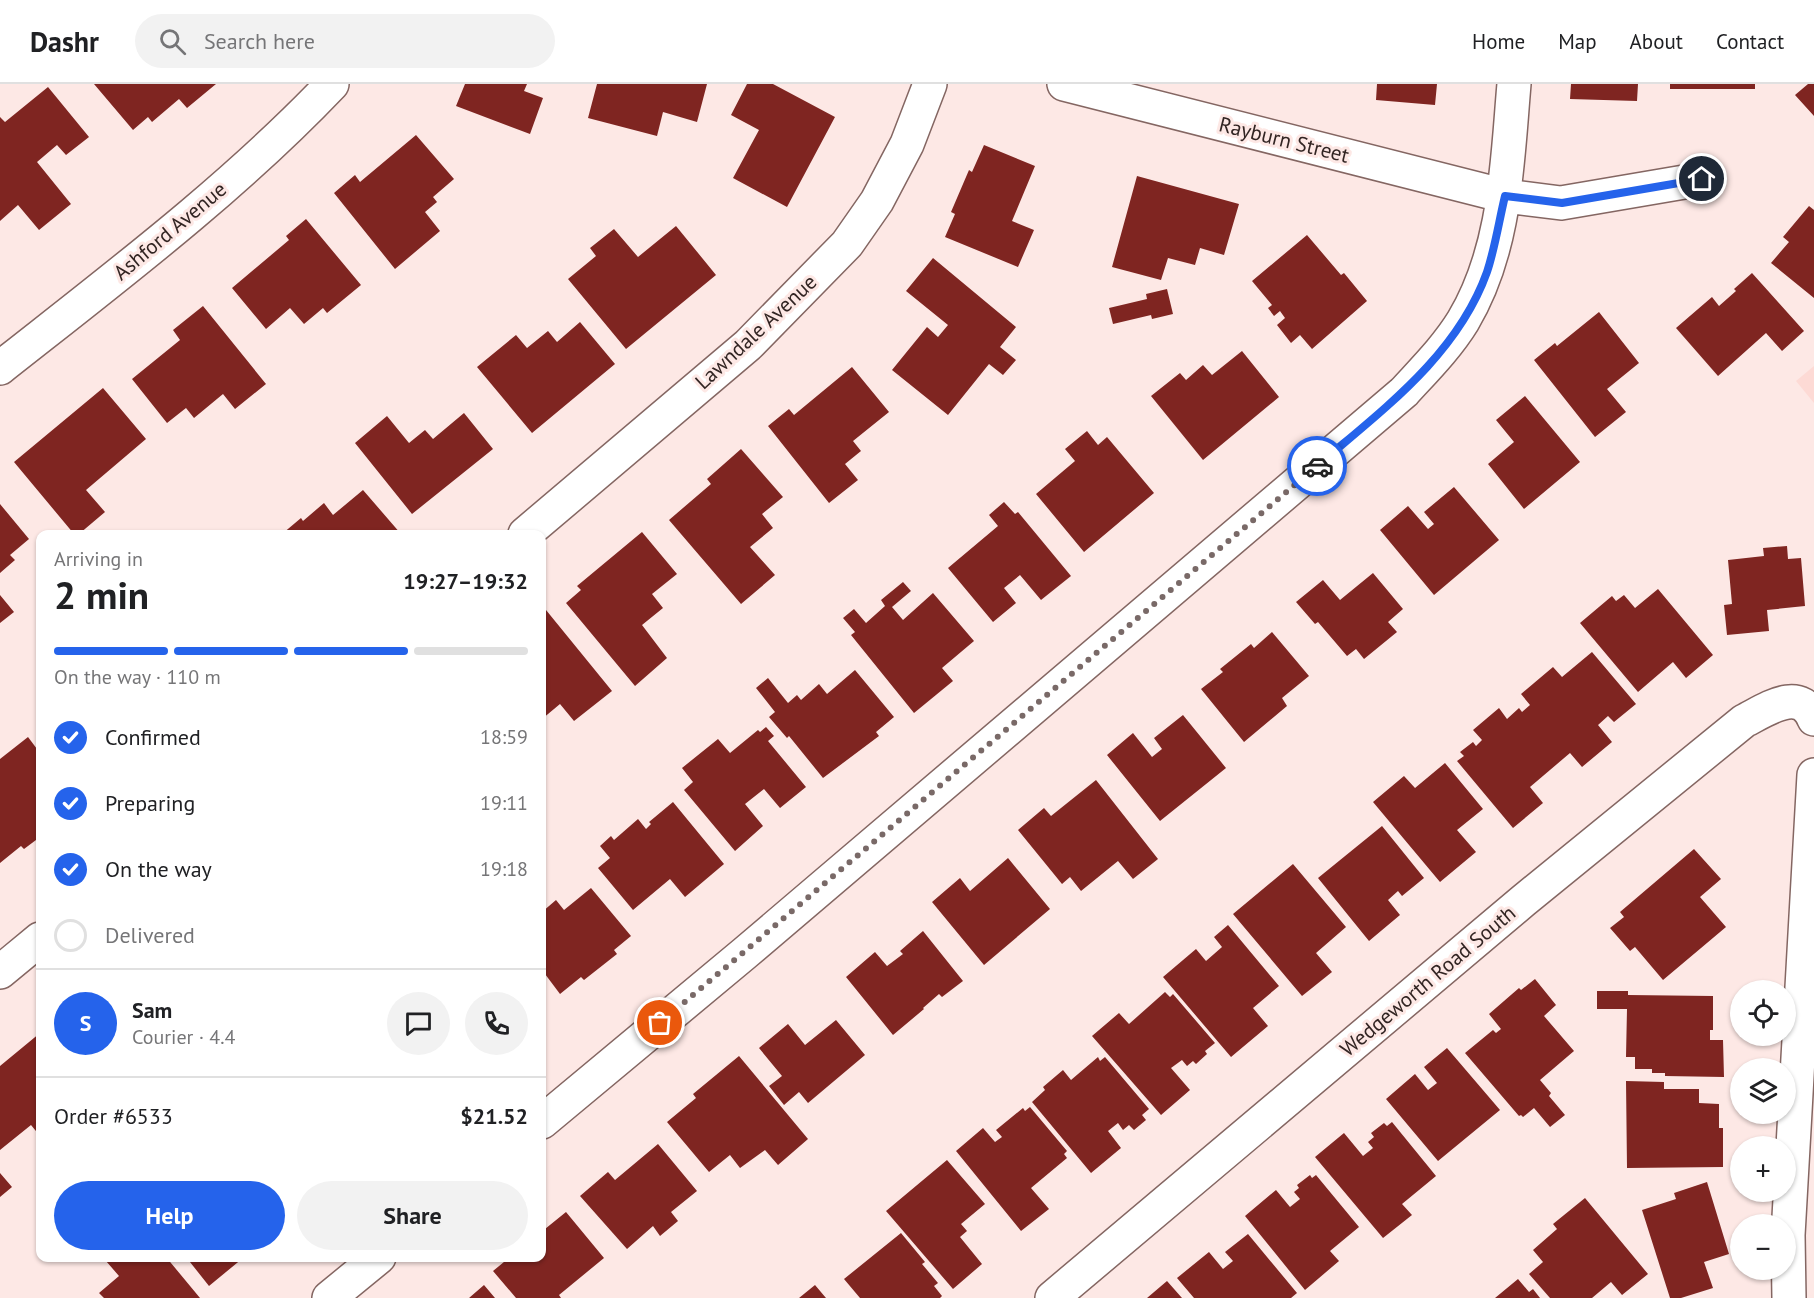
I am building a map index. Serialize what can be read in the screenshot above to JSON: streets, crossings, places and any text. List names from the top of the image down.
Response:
{
  "streets": {
    "street": [
      "Rayburn Street",
      "Ashford Avenue",
      "Lawndale Avenue",
      "Wedgeworth Road South"
    ]
  },
  "page": {
    "header": "Dashr",
    "search": "Search here",
    "nav": [
      "Home",
      "Map",
      "About",
      "Contact"
    ],
    "heading": ["2 min", "Arriving in", "19:27–19:32"],
    "panel": [
      "Sam",
      "Courier · 4.4",
      "Order #6533",
      "$21.52"
    ],
    "bar": "On the way · 110 m",
    "list": [
      ["Confirmed", "18:59"],
      ["Preparing", "19:11"],
      ["On the way", "19:18"],
      "Delivered"
    ],
    "map_buttons": ["+", "−"],
    "round": "S",
    "buttons": ["Help", "Share"]
  }
}
